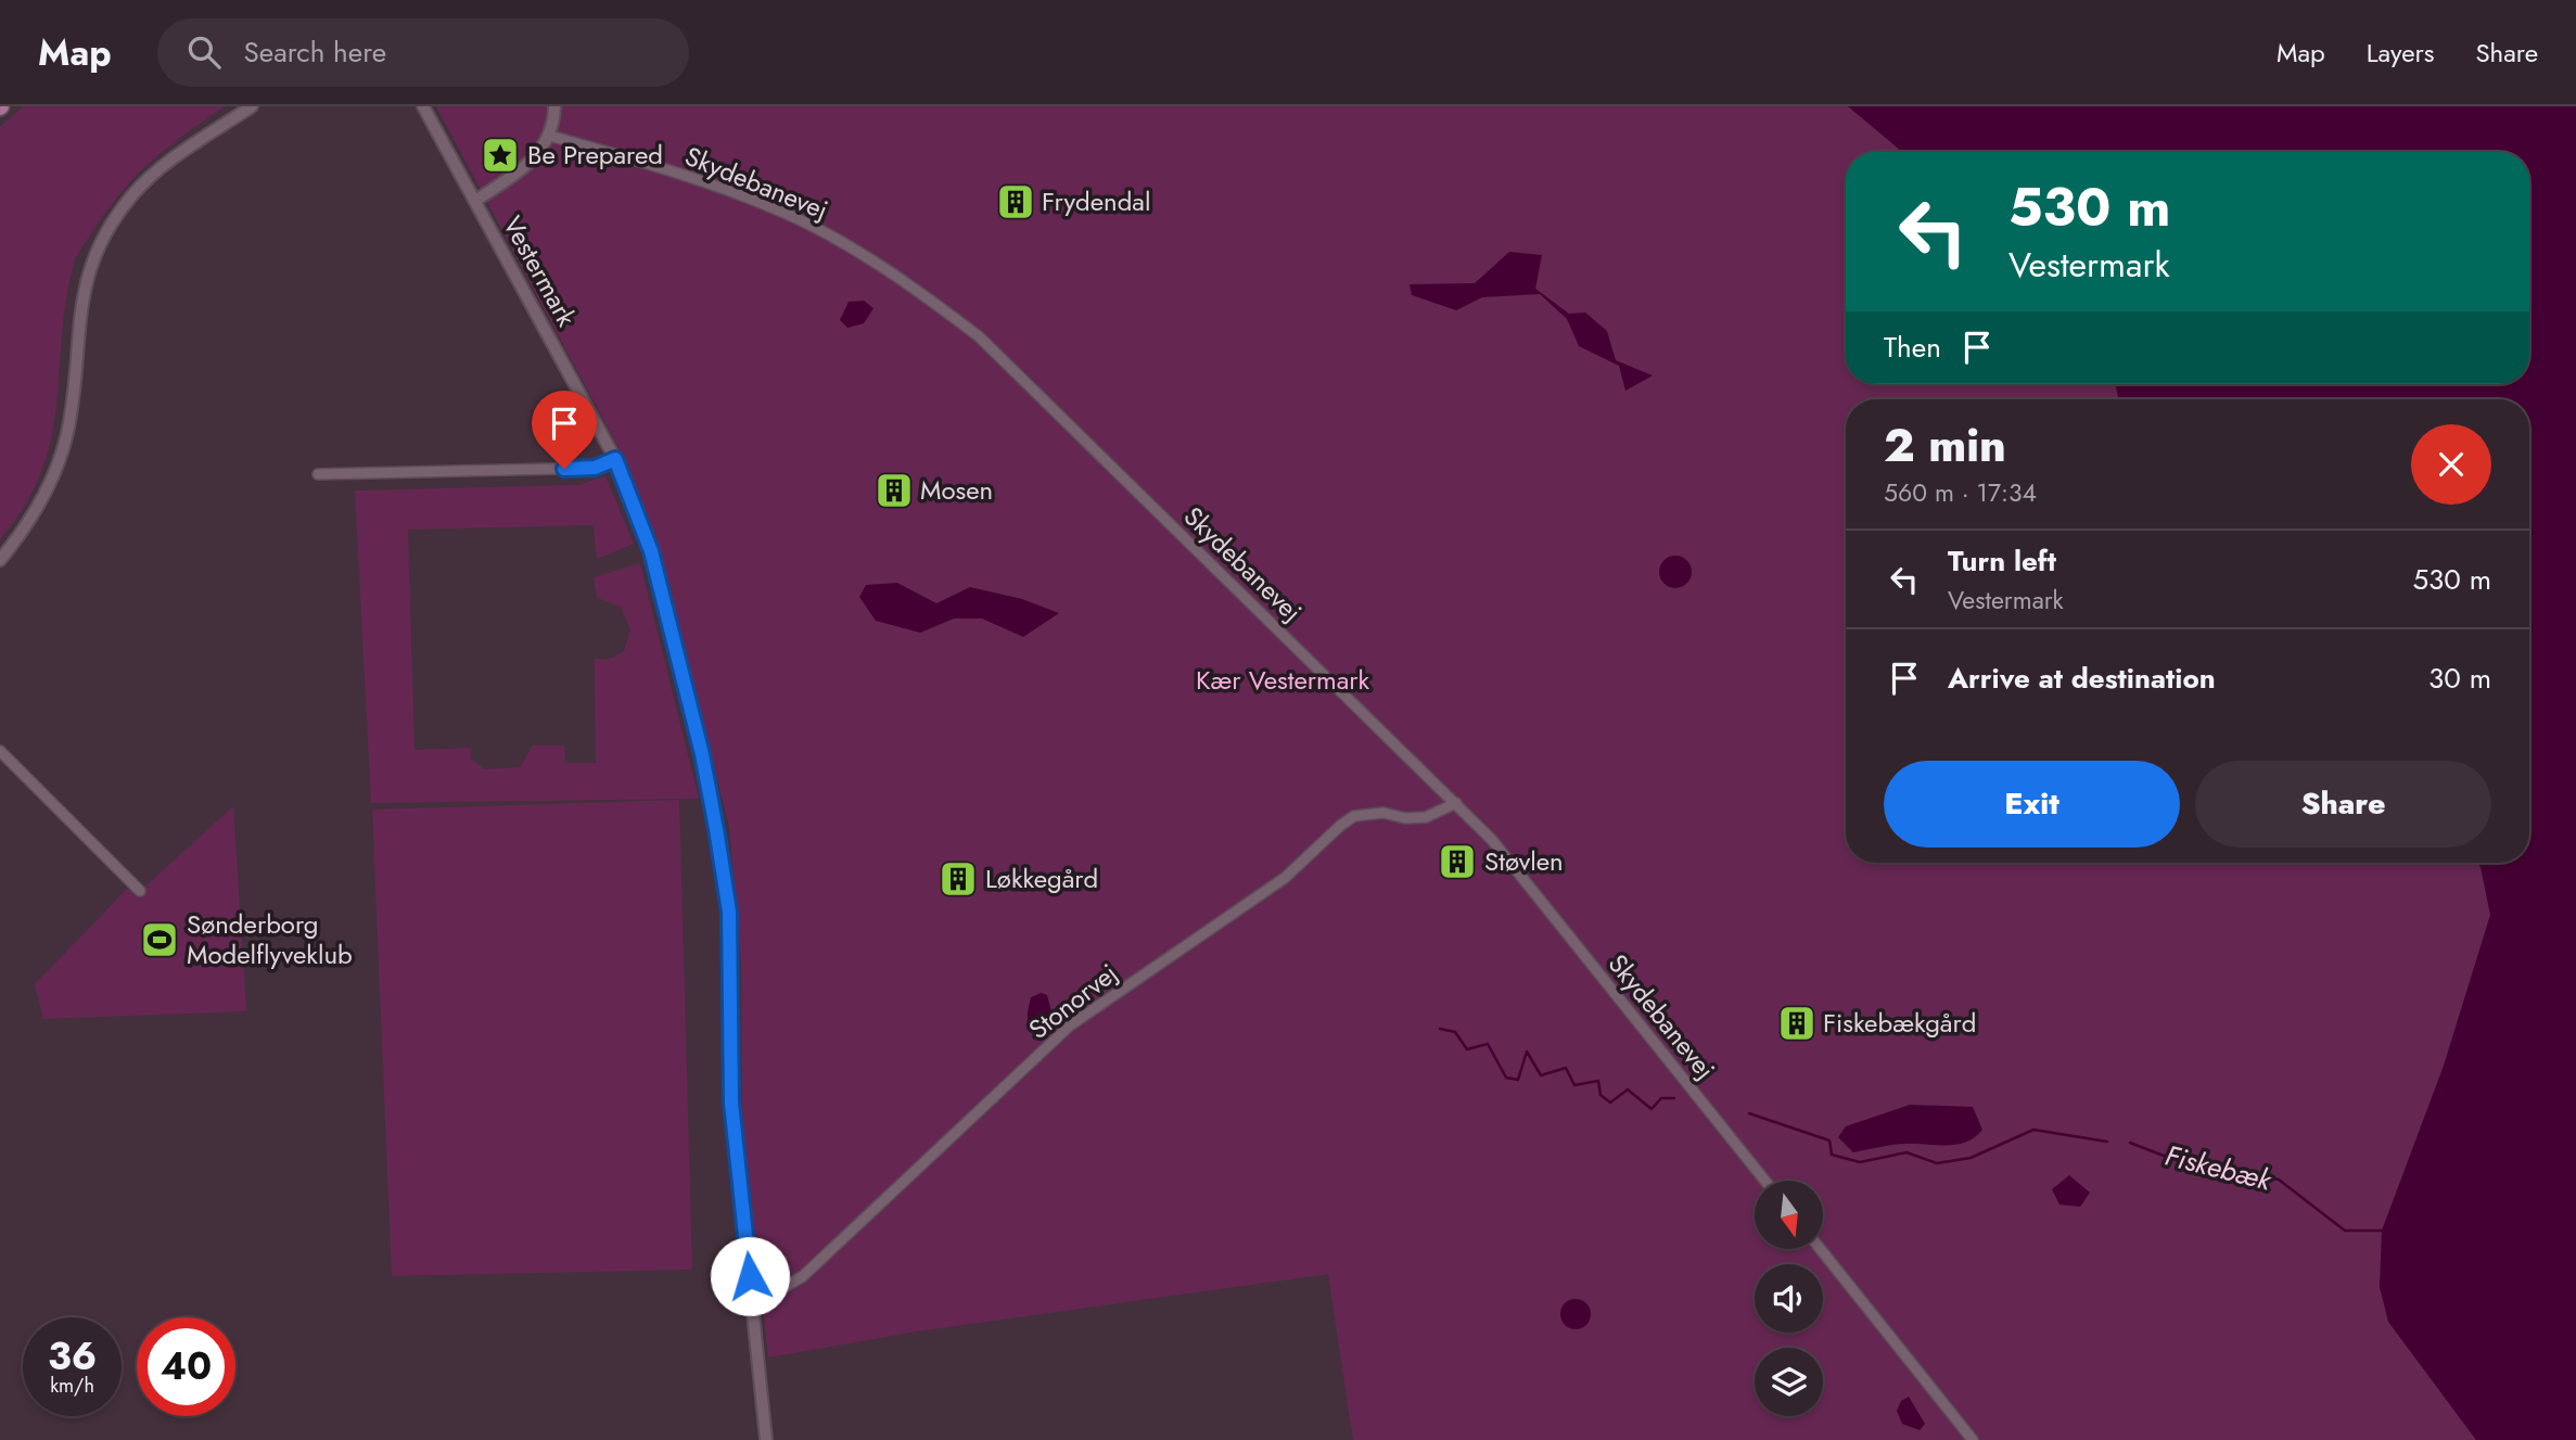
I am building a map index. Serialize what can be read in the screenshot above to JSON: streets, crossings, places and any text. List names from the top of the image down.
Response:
{
  "streets": {
    "street": ["Skydebanevej", "Vestermark", "Stonorvej"]
  },
  "crossings": [
    ["Skydebanevej", "Stonorvej"],
    ["Vestermark", "Stonorvej"]
  ],
  "water": ["Fiskebæk"],
  "parks": ["Kær Vestermark"],
  "places": {
    "place": ["Be Prepared"],
    "building": [
      "Frydendal",
      "Mosen",
      "Støvlen",
      "Løkkegård",
      "Fiskebækgård"
    ],
    "sports": ["Sønderborg Modelflyveklub"]
  },
  "north": "bottom",
  "page": {
    "header": "Map",
    "search": "Search here",
    "nav": ["Map", "Layers", "Share"],
    "turn": ["530 m", "Vestermark"],
    "then": "Then",
    "heading": ["2 min", "560 m · 17:34"],
    "list": [
      {
        "name": "Turn left",
        "note": "Vestermark",
        "value": "530 m"
      },
      {
        "name": "Arrive at destination",
        "value": "30 m"
      }
    ],
    "buttons": ["Exit", "Share"],
    "speed": "36 km/h",
    "limit": "40"
  }
}
